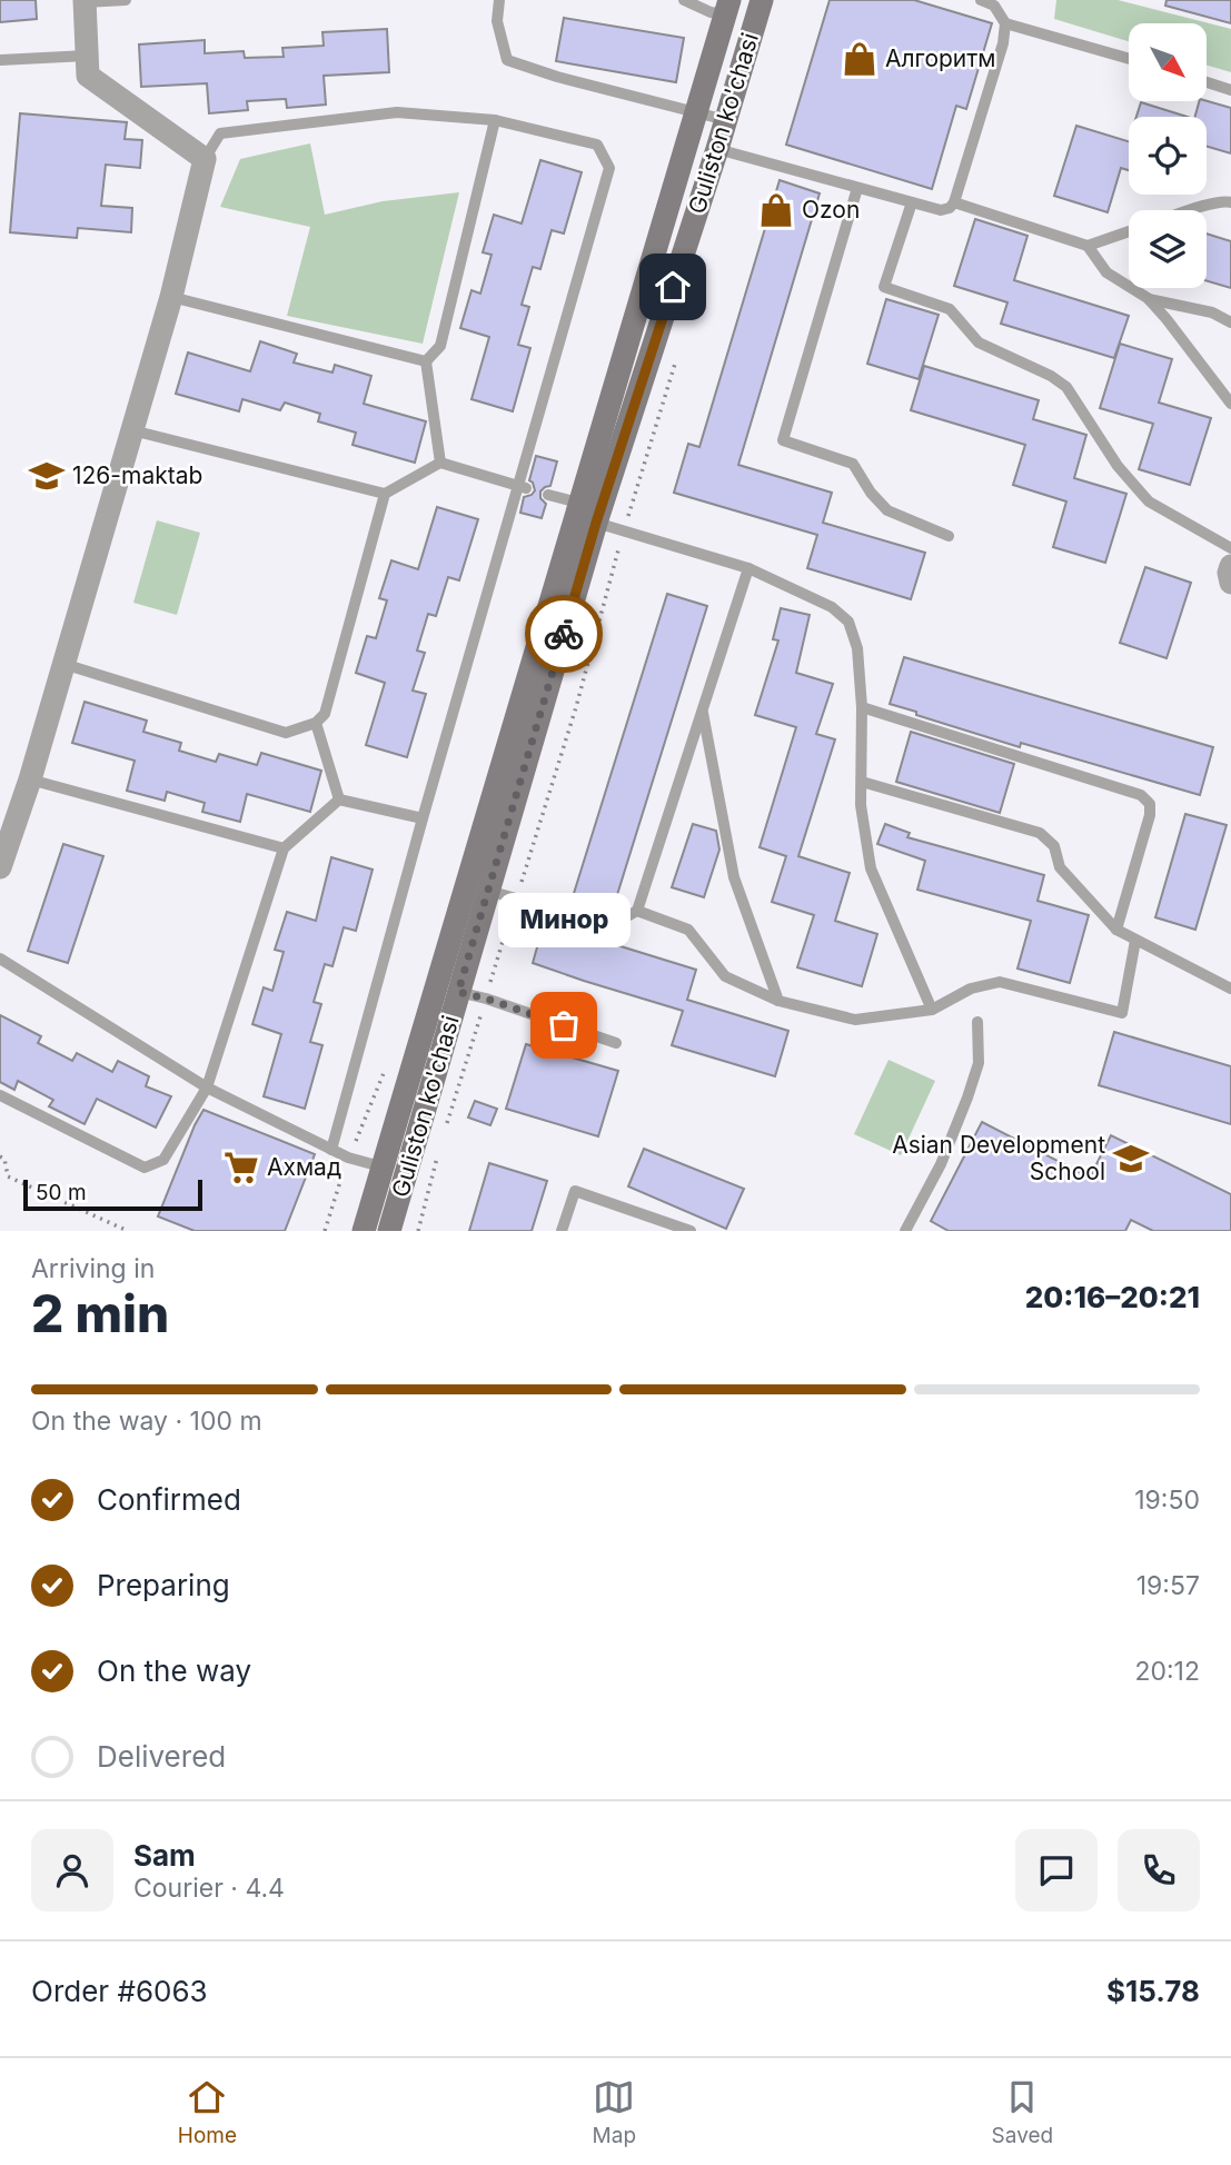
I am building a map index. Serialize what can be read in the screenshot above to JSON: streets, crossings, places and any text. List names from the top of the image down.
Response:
{
  "streets": {
    "main road": ["Guliston ko'chasi"]
  },
  "places": {
    "shop": ["Алгоритм", "Ozon"],
    "school or university": ["126-maktab", "Asian Development School"],
    "other": ["Минор"],
    "supermarket": ["Ахмад"]
  },
  "scale_bar": "50 m",
  "north": "bottom right",
  "page": {
    "bubble": "Минор",
    "scale": "50 m",
    "heading": ["2 min", "Arriving in", "20:16–20:21"],
    "panel": [
      "Sam",
      "Courier · 4.4",
      "Order #6063",
      "$15.78"
    ],
    "bar": "On the way · 100 m",
    "list": [
      ["Confirmed", "19:50"],
      ["Preparing", "19:57"],
      ["On the way", "20:12"],
      "Delivered"
    ],
    "tabs": ["Home", "Map", "Saved"]
  }
}
